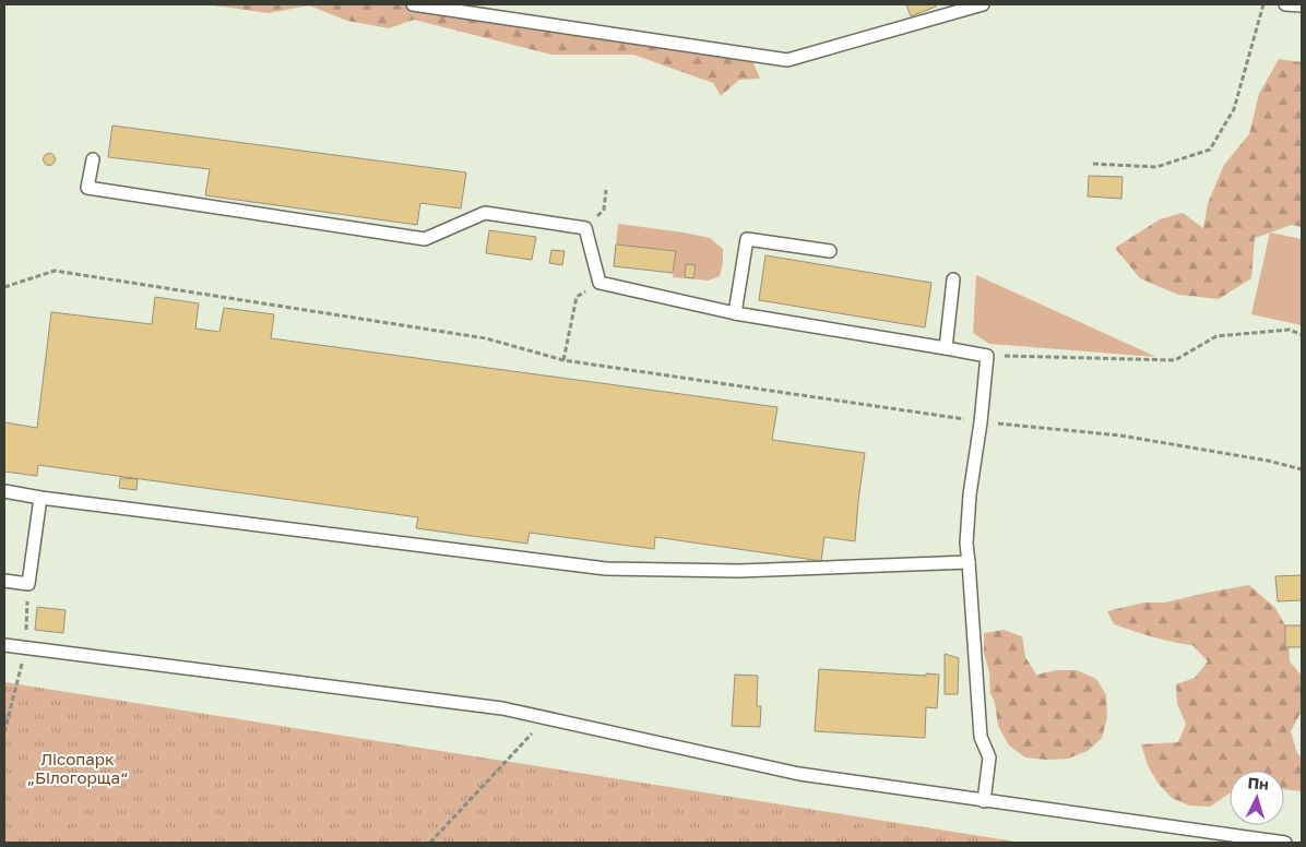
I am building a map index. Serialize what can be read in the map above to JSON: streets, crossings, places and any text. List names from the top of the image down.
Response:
{
  "parks": ["Лісопарк „Білогорща“"],
  "north": "top"
}
